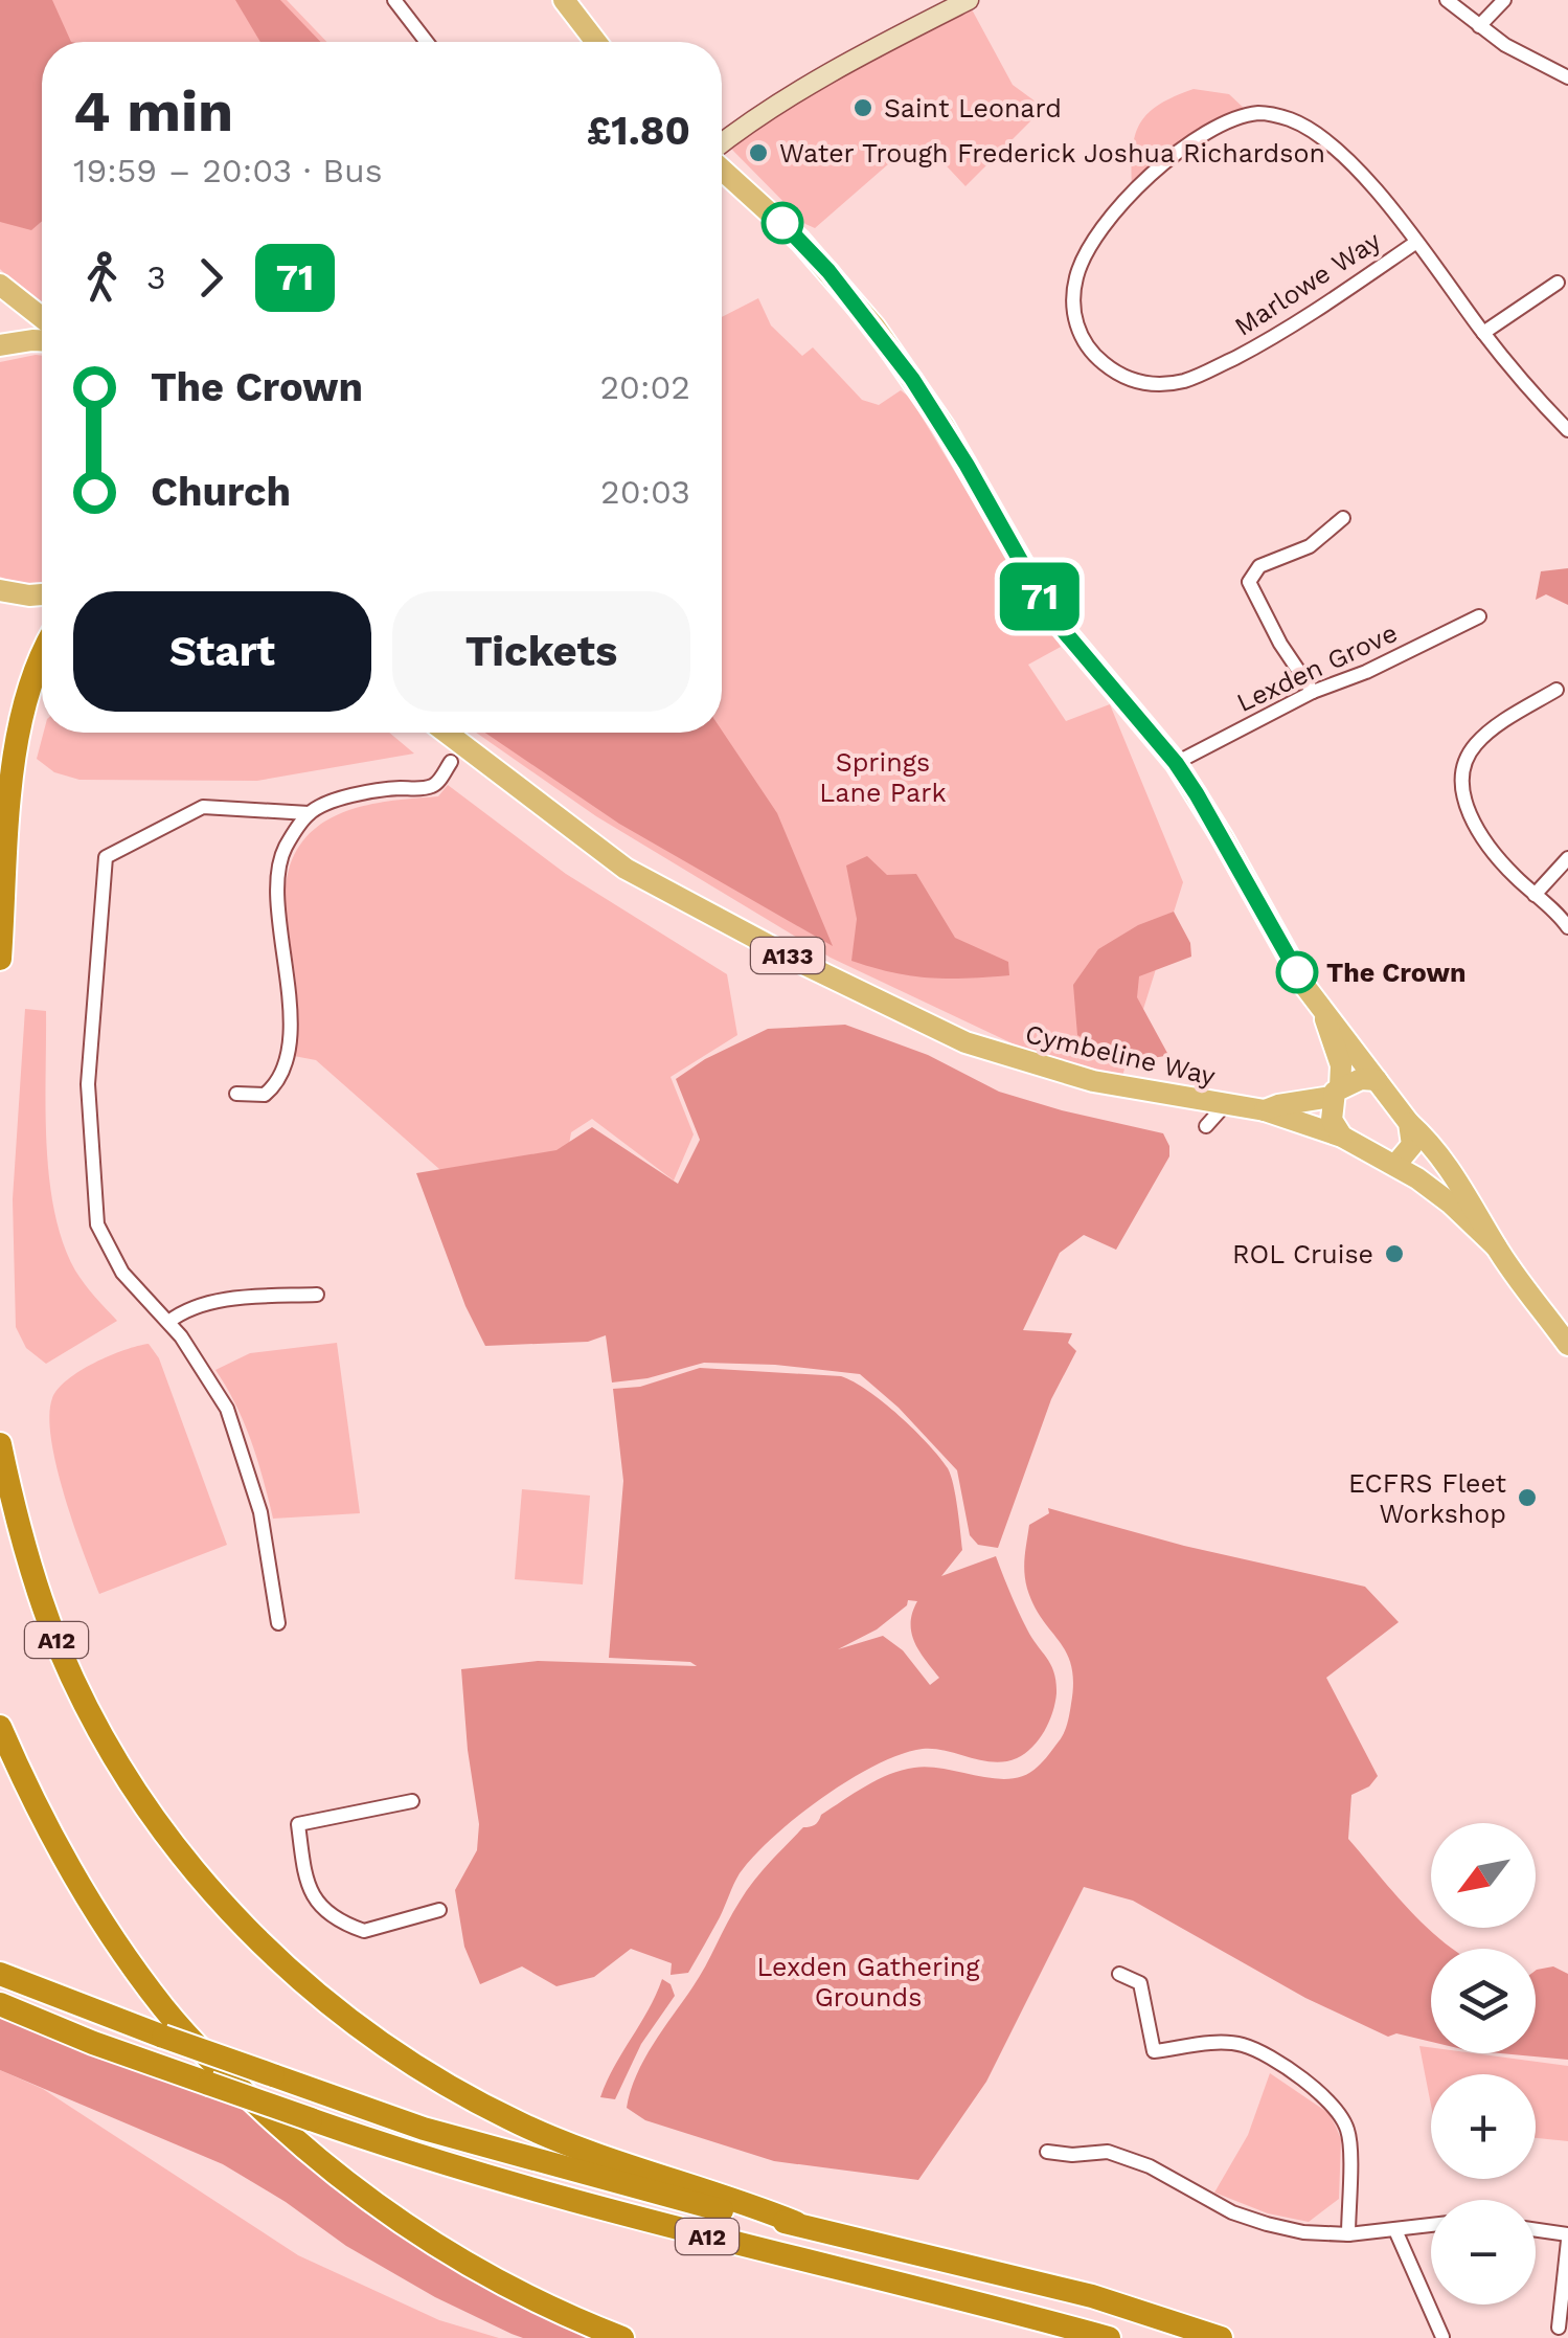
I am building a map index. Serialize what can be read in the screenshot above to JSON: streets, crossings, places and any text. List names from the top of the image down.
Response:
{
  "streets": {
    "highway": ["A12"],
    "main road": ["A133", "Cymbeline Way"],
    "street": ["Marlowe Way", "Lexden Grove"]
  },
  "parks": ["Springs Lane Park", "Lexden Gathering Grounds"],
  "places": [
    "Saint Leonard",
    "Water Trough Frederick Joshua Richardson",
    "The Crown",
    "ROL Cruise",
    "ECFRS Fleet Workshop"
  ],
  "lines": ["bus line 71"],
  "north": "bottom left",
  "page": {
    "on_map": "71",
    "heading": ["4 min", "19:59 – 20:03 · Bus", "£1.80"],
    "legs": ["3", "71"],
    "list": [
      {
        "name": "The Crown",
        "value": "20:02"
      },
      {
        "name": "Church",
        "value": "20:03"
      }
    ],
    "buttons": ["Start", "Tickets"],
    "map_buttons": ["+", "−"]
  }
}
